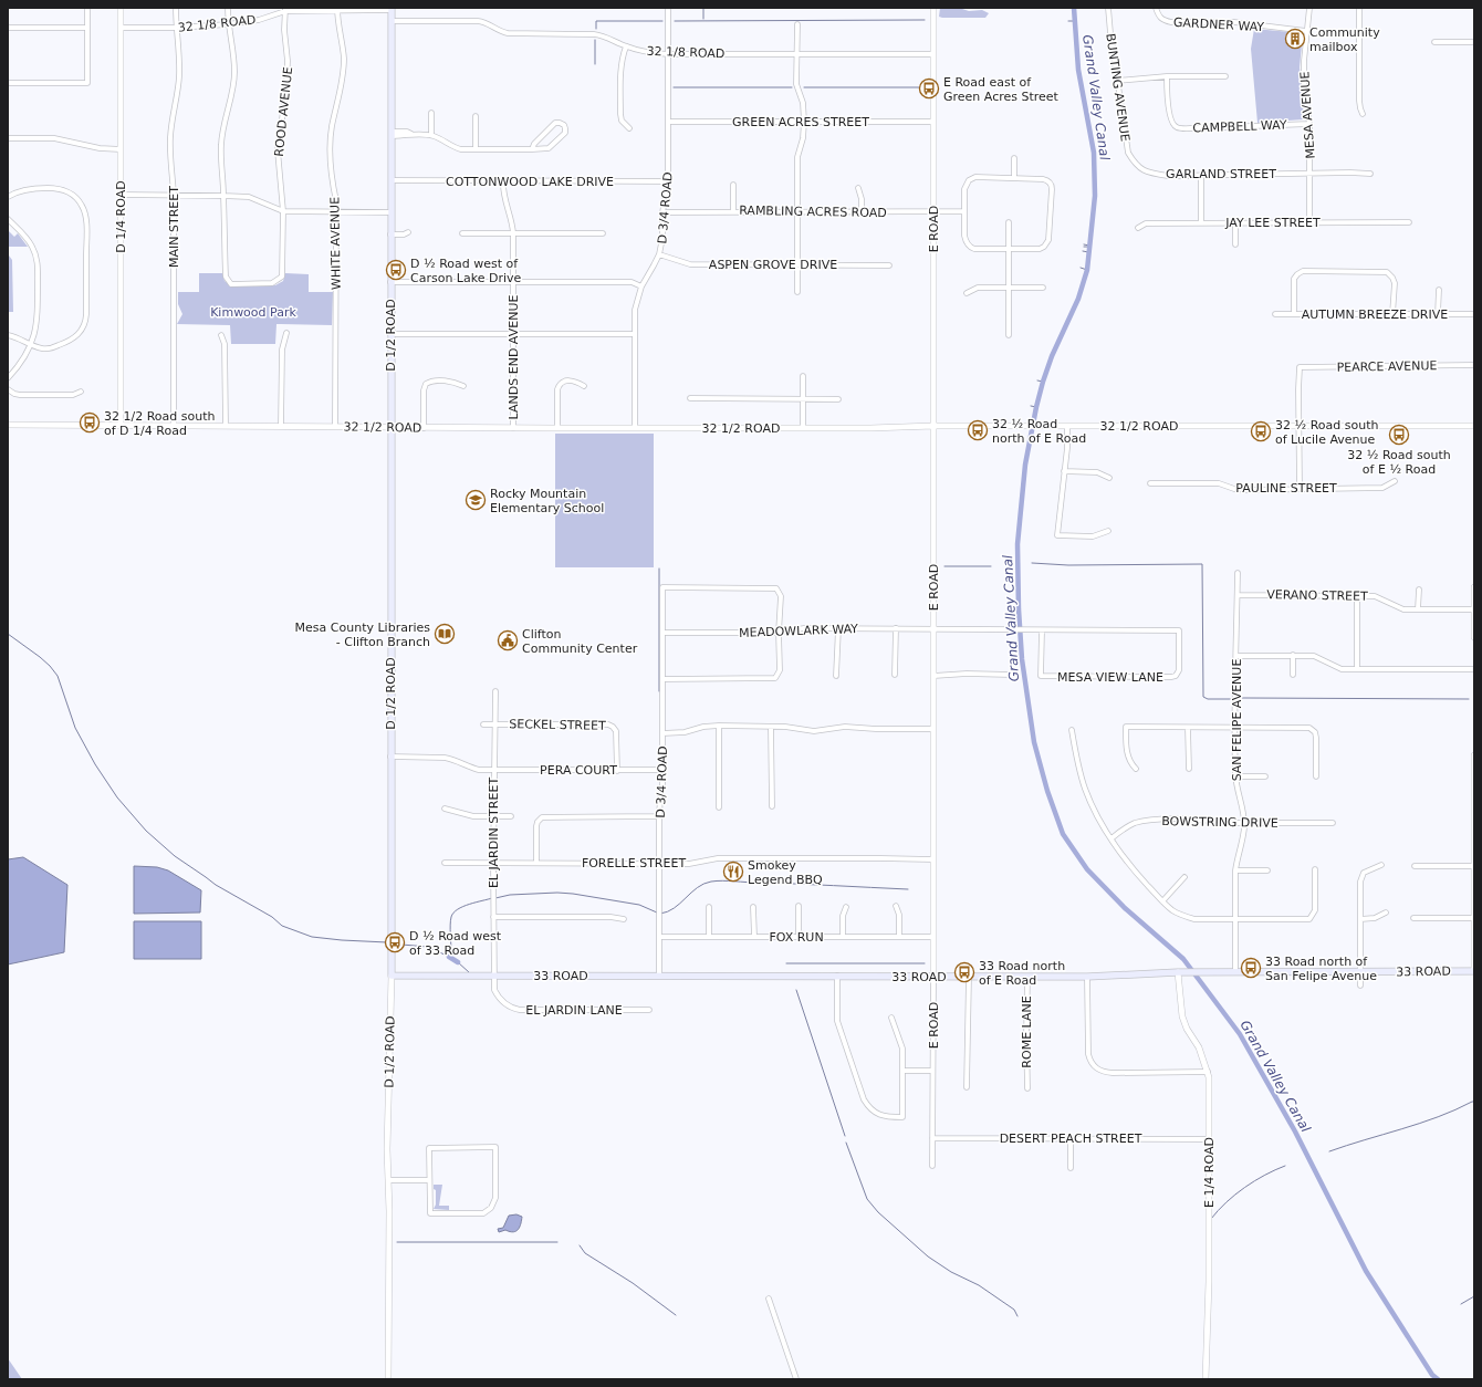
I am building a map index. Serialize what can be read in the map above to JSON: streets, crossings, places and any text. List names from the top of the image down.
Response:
{
  "streets": {
    "main road": ["D 1/2 ROAD", "33 ROAD"],
    "street": [
      "32 1/8 ROAD",
      "GARDNER WAY",
      "BUNTING AVENUE",
      "ROOD AVENUE",
      "MESA AVENUE",
      "GREEN ACRES STREET",
      "CAMPBELL WAY",
      "GARLAND STREET",
      "COTTONWOOD LAKE DRIVE",
      "D 3/4 ROAD",
      "RAMBLING ACRES ROAD",
      "D 1/4 ROAD",
      "JAY LEE STREET",
      "MAIN STREET",
      "E ROAD",
      "WHITE AVENUE",
      "ASPEN GROVE DRIVE",
      "AUTUMN BREEZE DRIVE",
      "LANDS END AVENUE",
      "PEARCE AVENUE",
      "32 1/2 ROAD",
      "PAULINE STREET",
      "VERANO STREET",
      "MEADOWLARK WAY",
      "MESA VIEW LANE",
      "SAN FELIPE AVENUE",
      "SECKEL STREET",
      "PERA COURT",
      "BOWSTRING DRIVE",
      "EL JARDIN STREET",
      "FORELLE STREET",
      "FOX RUN",
      "EL JARDIN LANE",
      "ROME LANE",
      "DESERT PEACH STREET",
      "E 1/4 ROAD"
    ]
  },
  "crossings": [
    ["32 1/8 ROAD", "ROOD AVENUE"],
    ["32 1/8 ROAD", "D 3/4 ROAD"],
    ["32 1/8 ROAD", "D 1/4 ROAD"],
    ["32 1/8 ROAD", "MAIN STREET"],
    ["32 1/8 ROAD", "E ROAD"],
    ["32 1/8 ROAD", "WHITE AVENUE"],
    ["32 1/8 ROAD", "D 1/2 ROAD"],
    ["GARDNER WAY", "MESA AVENUE"],
    ["BUNTING AVENUE", "GARLAND STREET"],
    ["MESA AVENUE", "CAMPBELL WAY"],
    ["MESA AVENUE", "GARLAND STREET"],
    ["MESA AVENUE", "JAY LEE STREET"],
    ["GREEN ACRES STREET", "D 3/4 ROAD"],
    ["GREEN ACRES STREET", "E ROAD"],
    ["COTTONWOOD LAKE DRIVE", "D 3/4 ROAD"],
    ["COTTONWOOD LAKE DRIVE", "D 1/2 ROAD"],
    ["COTTONWOOD LAKE DRIVE", "LANDS END AVENUE"],
    ["D 3/4 ROAD", "RAMBLING ACRES ROAD"],
    ["D 3/4 ROAD", "ASPEN GROVE DRIVE"],
    ["D 3/4 ROAD", "32 1/2 ROAD"],
    ["D 3/4 ROAD", "MEADOWLARK WAY"],
    ["D 3/4 ROAD", "PERA COURT"],
    ["D 3/4 ROAD", "FORELLE STREET"],
    ["D 3/4 ROAD", "FOX RUN"],
    ["D 3/4 ROAD", "33 ROAD"],
    ["RAMBLING ACRES ROAD", "E ROAD"],
    ["D 1/4 ROAD", "32 1/2 ROAD"],
    ["MAIN STREET", "32 1/2 ROAD"],
    ["E ROAD", "32 1/2 ROAD"],
    ["E ROAD", "MEADOWLARK WAY"],
    ["E ROAD", "FORELLE STREET"],
    ["E ROAD", "FOX RUN"],
    ["E ROAD", "33 ROAD"],
    ["E ROAD", "DESERT PEACH STREET"],
    ["WHITE AVENUE", "32 1/2 ROAD"],
    ["D 1/2 ROAD", "32 1/2 ROAD"],
    ["D 1/2 ROAD", "PERA COURT"],
    ["D 1/2 ROAD", "33 ROAD"],
    ["LANDS END AVENUE", "32 1/2 ROAD"],
    ["PEARCE AVENUE", "32 1/2 ROAD"],
    ["VERANO STREET", "SAN FELIPE AVENUE"],
    ["MEADOWLARK WAY", "MESA VIEW LANE"],
    ["SAN FELIPE AVENUE", "BOWSTRING DRIVE"],
    ["SAN FELIPE AVENUE", "33 ROAD"],
    ["SECKEL STREET", "PERA COURT"],
    ["SECKEL STREET", "EL JARDIN STREET"],
    ["PERA COURT", "EL JARDIN STREET"],
    ["EL JARDIN STREET", "FORELLE STREET"],
    ["EL JARDIN STREET", "33 ROAD"],
    ["EL JARDIN STREET", "EL JARDIN LANE"],
    ["33 ROAD", "EL JARDIN LANE"],
    ["33 ROAD", "ROME LANE"],
    ["33 ROAD", "E 1/4 ROAD"],
    ["DESERT PEACH STREET", "E 1/4 ROAD"]
  ],
  "water": ["Grand Valley Canal"],
  "parks": ["Kimwood Park"],
  "places": {
    "building": ["Community mailbox"],
    "bus stop": [
      "E Road east of Green Acres Street",
      "D ½ Road west of Carson Lake Drive",
      "32 1/2 Road south of D 1/4 Road",
      "32 ½ Road north of E Road",
      "32 ½ Road south of Lucile Avenue",
      "32 ½ Road south of E ½ Road",
      "D ½ Road west of 33 Road",
      "33 Road north of San Felipe Avenue",
      "33 Road north of E Road"
    ],
    "school or university": ["Rocky Mountain Elementary School"],
    "library": ["Mesa County Libraries - Clifton Branch"],
    "public building": ["Clifton Community Center"],
    "restaurant": ["Smokey Legend BBQ"]
  }
}
